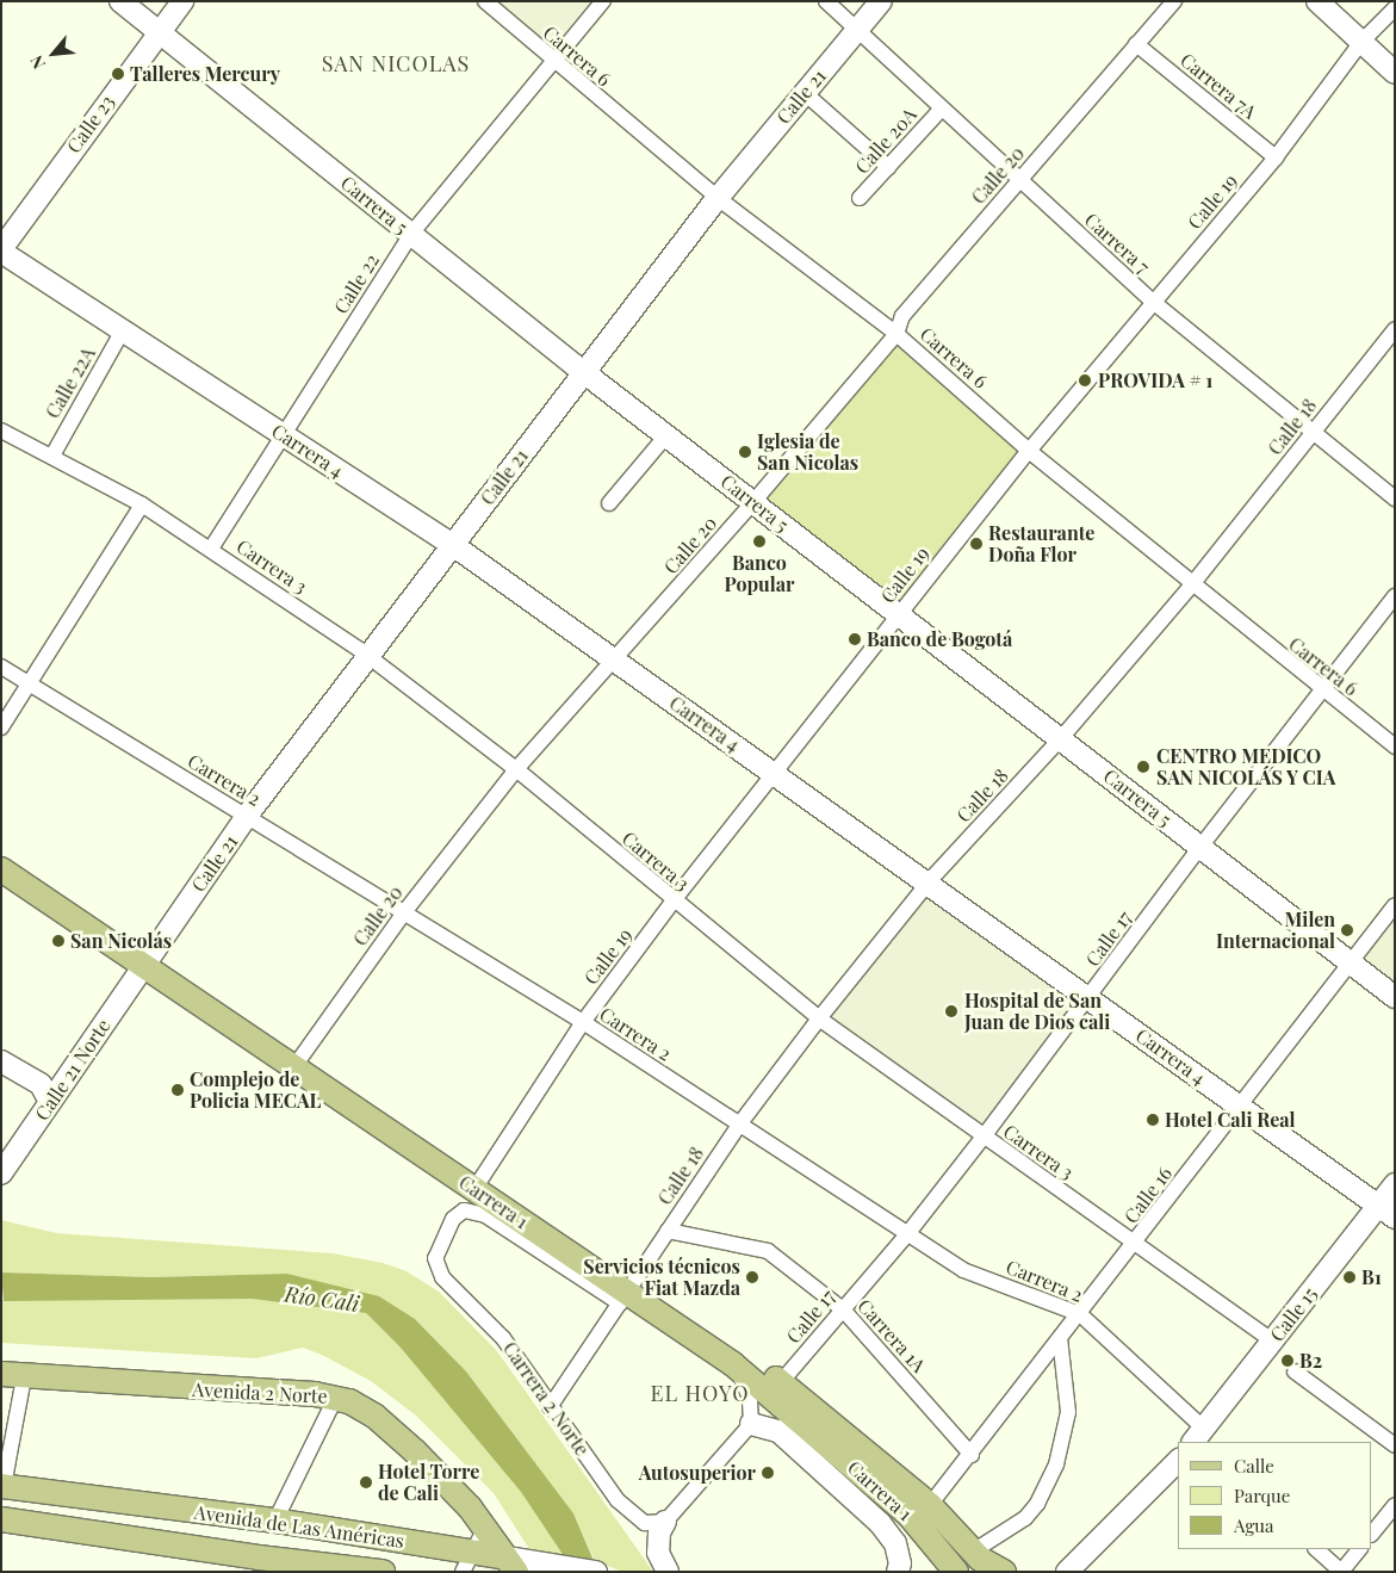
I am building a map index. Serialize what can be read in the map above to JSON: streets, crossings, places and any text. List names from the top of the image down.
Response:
{
  "streets": {
    "main road": [
      "Calle 21",
      "Calle 23",
      "Carrera 5",
      "Carrera 4",
      "Calle 21 Norte",
      "Carrera 1",
      "Calle 15",
      "Avenida 2 Norte",
      "Avenida de Las Américas"
    ],
    "street": [
      "Carrera 6",
      "Carrera 7A",
      "Calle 20A",
      "Calle 20",
      "Calle 19",
      "Carrera 7",
      "Calle 22",
      "Calle 22A",
      "Calle 18",
      "Carrera 3",
      "Carrera 2",
      "Calle 17",
      "Calle 16",
      "Carrera 1A",
      "Carrera 2 Norte"
    ]
  },
  "crossings": [
    ["Carrera 6", "Calle 21"],
    ["Carrera 6", "Calle 20"],
    ["Carrera 6", "Calle 19"],
    ["Carrera 6", "Calle 22"],
    ["Carrera 6", "Calle 18"],
    ["Carrera 6", "Calle 17"],
    ["Carrera 7A", "Calle 20"],
    ["Carrera 7A", "Calle 19"],
    ["Calle 21", "Carrera 5"],
    ["Calle 21", "Carrera 7"],
    ["Calle 21", "Carrera 4"],
    ["Calle 21", "Carrera 3"],
    ["Calle 21", "Carrera 2"],
    ["Calle 21", "Calle 21 Norte"],
    ["Calle 21", "Carrera 1"],
    ["Calle 23", "Carrera 5"],
    ["Calle 23", "Carrera 4"],
    ["Calle 20A", "Carrera 7"],
    ["Calle 20", "Carrera 5"],
    ["Calle 20", "Carrera 7"],
    ["Calle 20", "Carrera 4"],
    ["Calle 20", "Carrera 3"],
    ["Calle 20", "Carrera 2"],
    ["Calle 20", "Carrera 1"],
    ["Calle 19", "Carrera 5"],
    ["Calle 19", "Carrera 7"],
    ["Calle 19", "Carrera 4"],
    ["Calle 19", "Carrera 3"],
    ["Calle 19", "Carrera 2"],
    ["Calle 19", "Carrera 1"],
    ["Carrera 5", "Calle 22"],
    ["Carrera 5", "Calle 18"],
    ["Carrera 5", "Calle 17"],
    ["Carrera 5", "Calle 16"],
    ["Carrera 7", "Calle 18"],
    ["Calle 22", "Carrera 4"],
    ["Calle 22", "Carrera 3"],
    ["Calle 22A", "Carrera 4"],
    ["Calle 22A", "Carrera 3"],
    ["Calle 18", "Carrera 4"],
    ["Calle 18", "Carrera 3"],
    ["Calle 18", "Carrera 2"],
    ["Calle 18", "Carrera 1"],
    ["Calle 18", "Carrera 1A"],
    ["Calle 18", "Carrera 2 Norte"],
    ["Carrera 4", "Calle 17"],
    ["Carrera 4", "Calle 16"],
    ["Carrera 4", "Calle 15"],
    ["Carrera 3", "Calle 17"],
    ["Carrera 3", "Calle 16"],
    ["Carrera 3", "Calle 15"],
    ["Carrera 2", "Calle 17"],
    ["Carrera 2", "Calle 16"],
    ["Carrera 2", "Calle 15"],
    ["Calle 17", "Carrera 1"],
    ["Calle 17", "Carrera 1A"],
    ["Calle 21 Norte", "Carrera 1"],
    ["Calle 16", "Carrera 1A"],
    ["Carrera 1", "Carrera 2 Norte"],
    ["Avenida 2 Norte", "Avenida de Las Américas"]
  ],
  "districts": ["SAN NICOLAS", "EL HOYO"],
  "water": ["Río Cali"],
  "places": [
    "Talleres Mercury",
    "PROVIDA # 1",
    "Iglesia de San Nicolas",
    "Banco Popular",
    "Restaurante Doña Flor",
    "Banco de Bogotá",
    "CENTRO MEDICO SAN NICOLÁS Y CIA",
    "Milen Internacional",
    "San Nicolás",
    "Hospital de San Juan de Dios cali",
    "Complejo de Policia MECAL",
    "Hotel Cali Real",
    "Servicios técnicos Fiat Mazda",
    "B1",
    "B2",
    "Autosuperior",
    "Hotel Torre de Cali"
  ],
  "legend": ["Calle", "Parque", "Agua"],
  "north": "bottom left"
}
